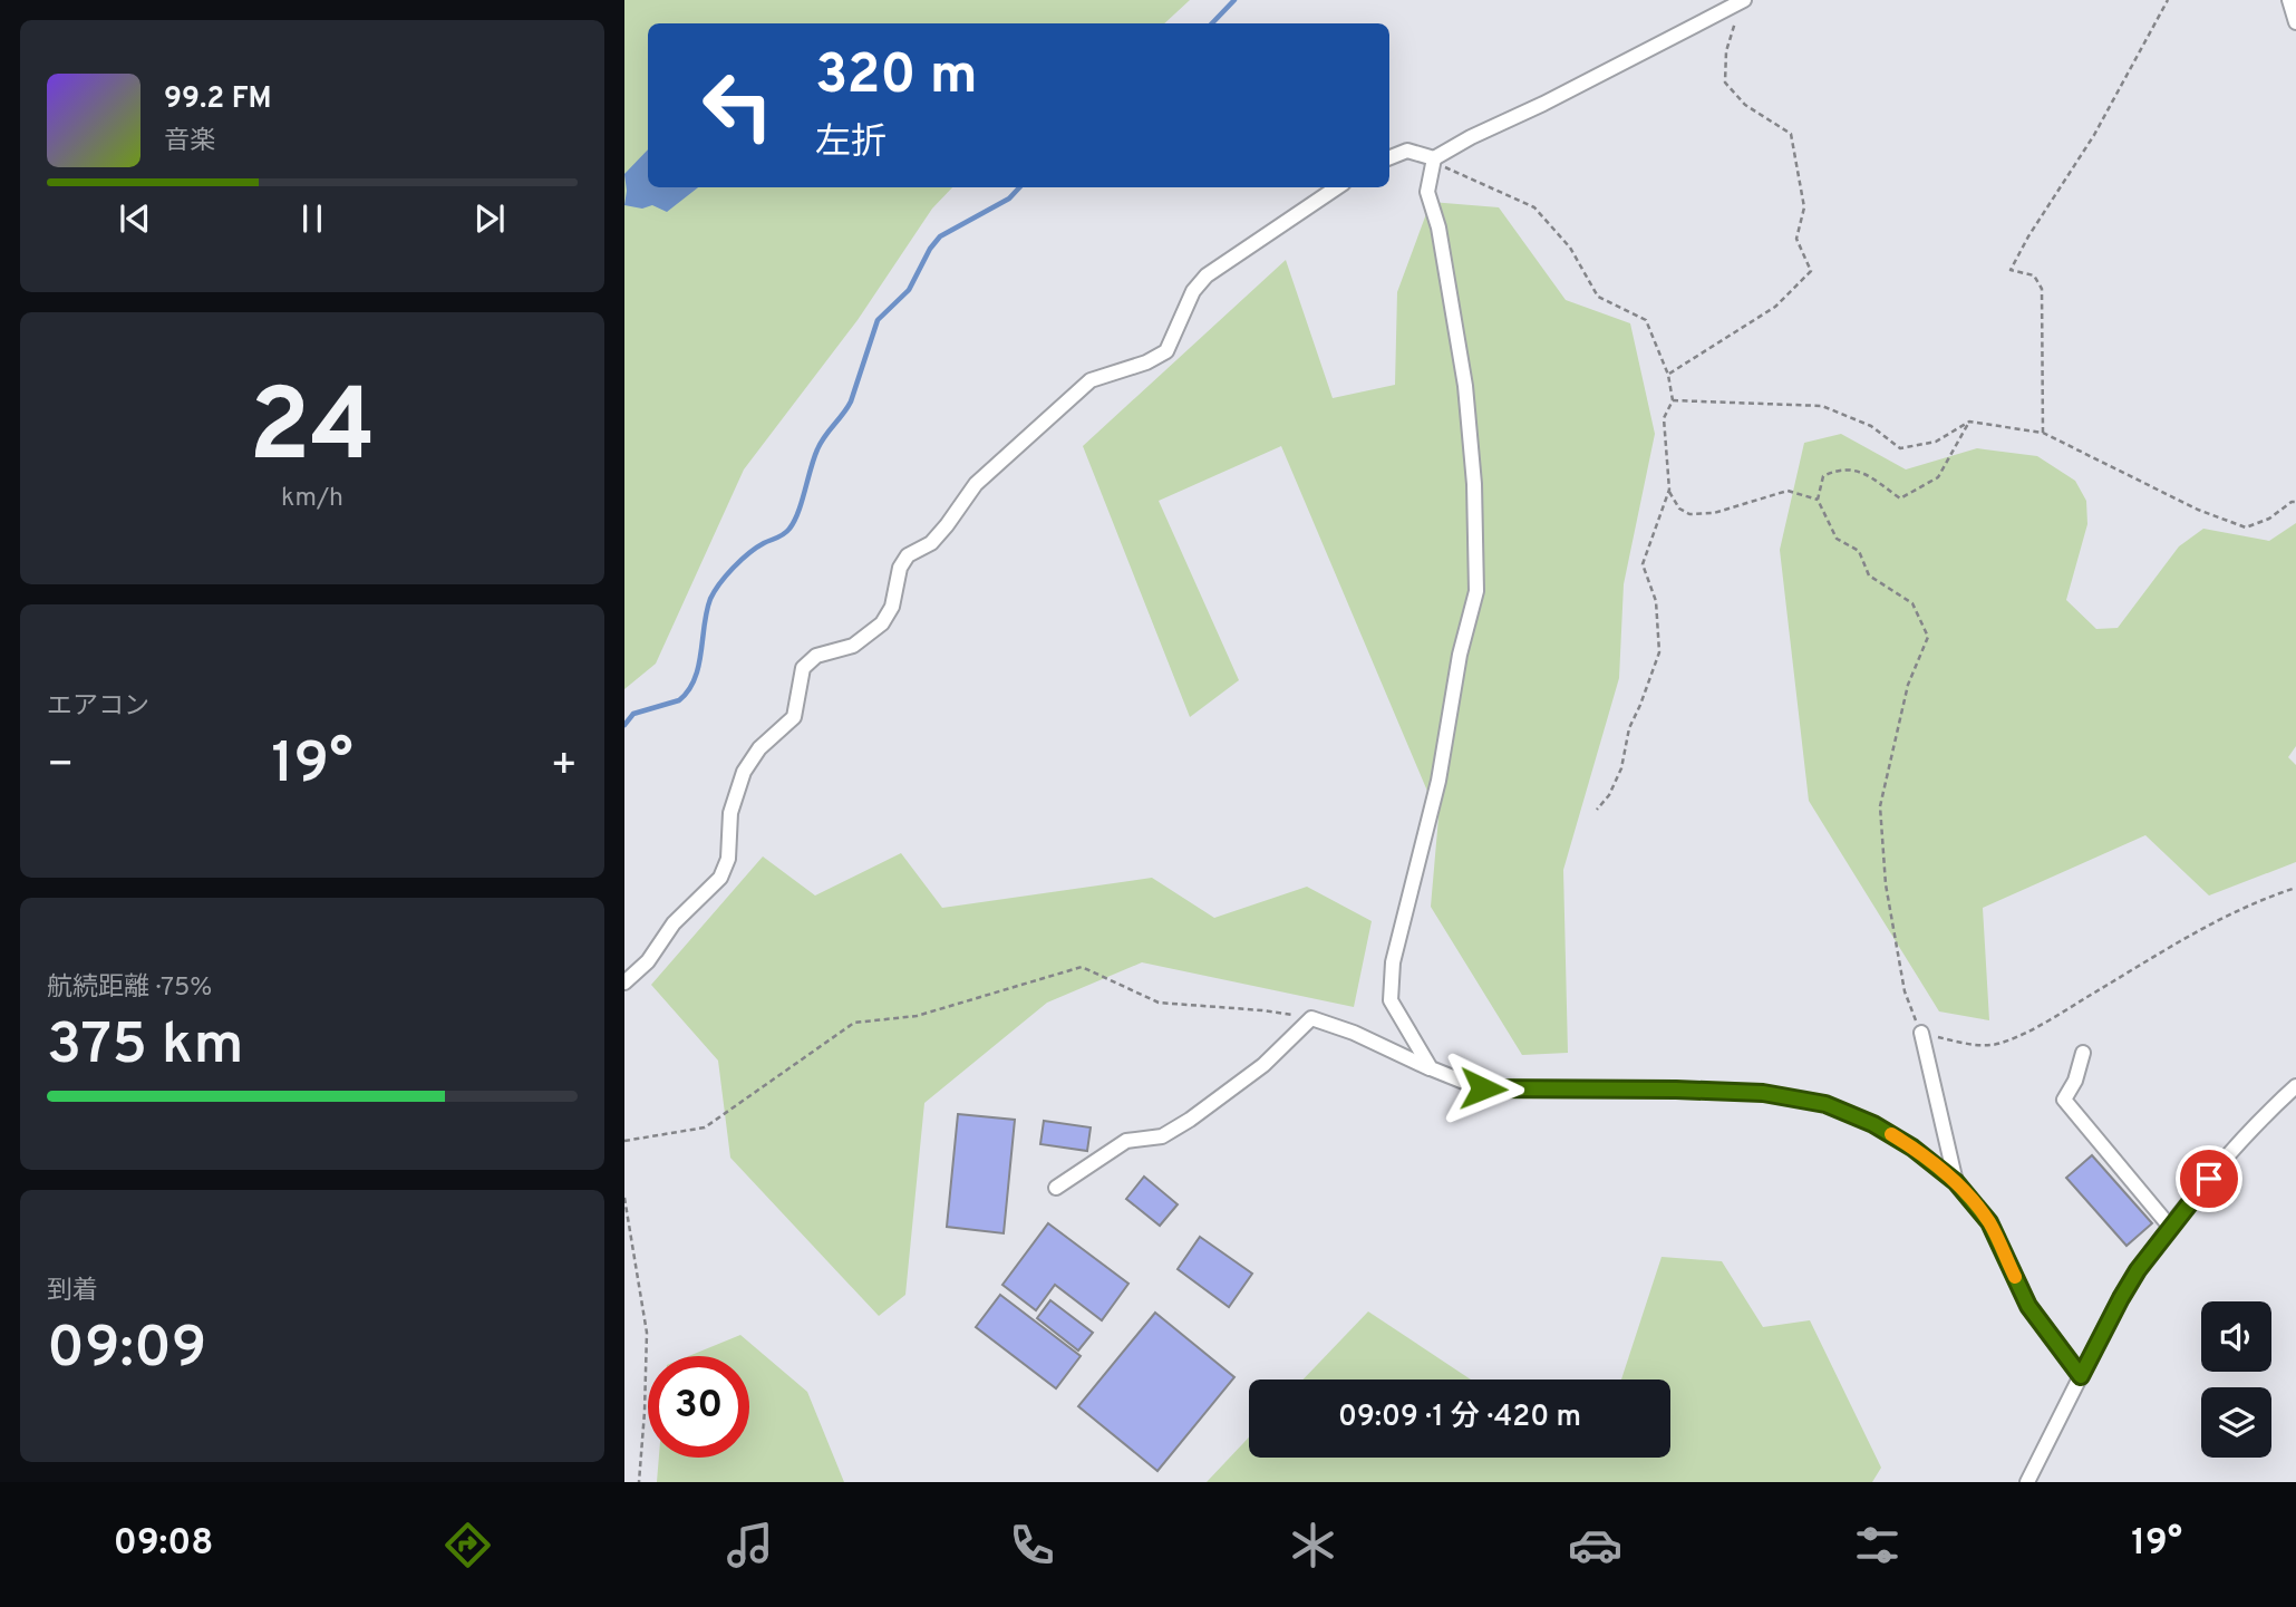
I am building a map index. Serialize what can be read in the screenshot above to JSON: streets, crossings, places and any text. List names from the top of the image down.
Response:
{
  "page": {
    "turn": ["320 m", "左折"],
    "song": ["99.2 FM", "音楽"],
    "tile": [
      ["24", "km/h"],
      "エアコン",
      ["航続距離 · 75%", "375 km"],
      ["到着", "09:09"]
    ],
    "heat": ["−", "19°", "+"],
    "limit": "30",
    "trip": "09:09 · 1 分 · 420 m",
    "tabs": ["09:08", "19°"]
  }
}
